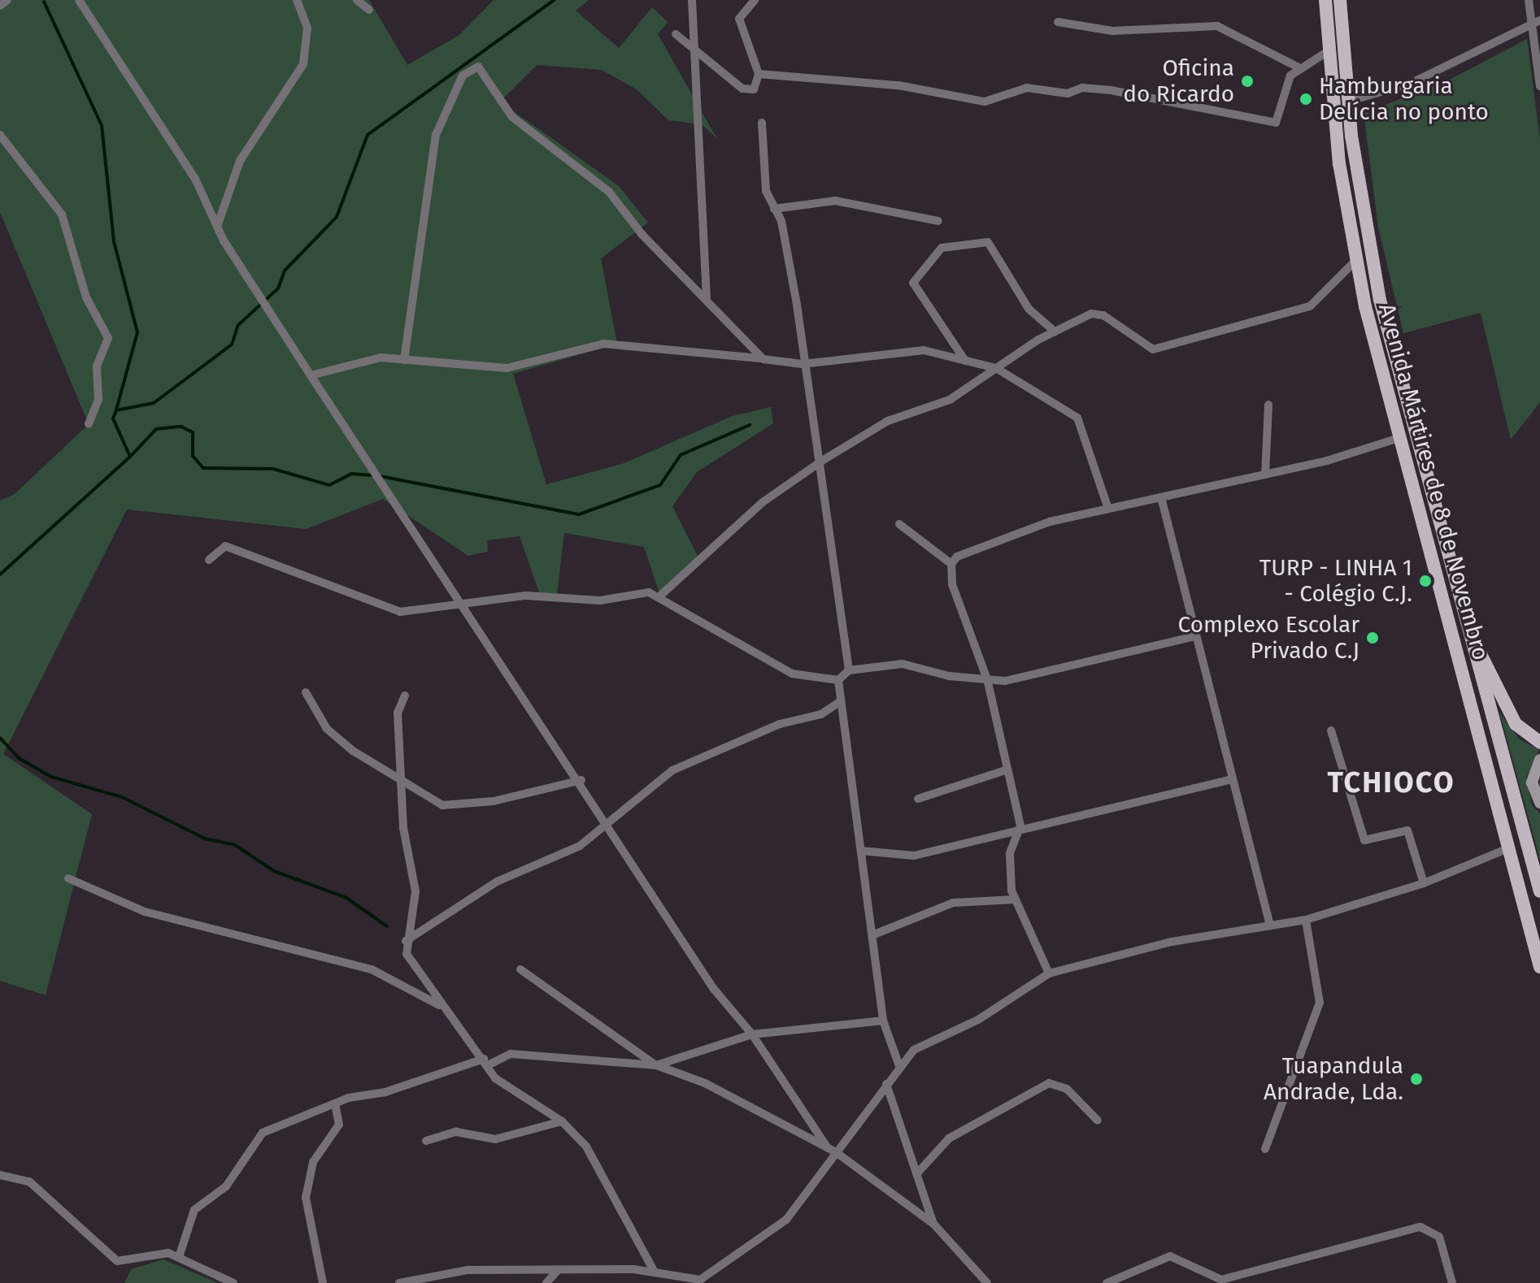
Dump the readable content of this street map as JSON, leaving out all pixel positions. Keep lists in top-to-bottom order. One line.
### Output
{"streets":{"main road":["Avenida Mártires de 8 de Novembro"]},"districts":["TCHIOCO"],"places":["Oficina do Ricardo","Hamburgaria Delícia no ponto","TURP - LINHA 1 - Colégio C.J.","Complexo Escolar Privado C.J","Tuapandula Andrade, Lda."]}
